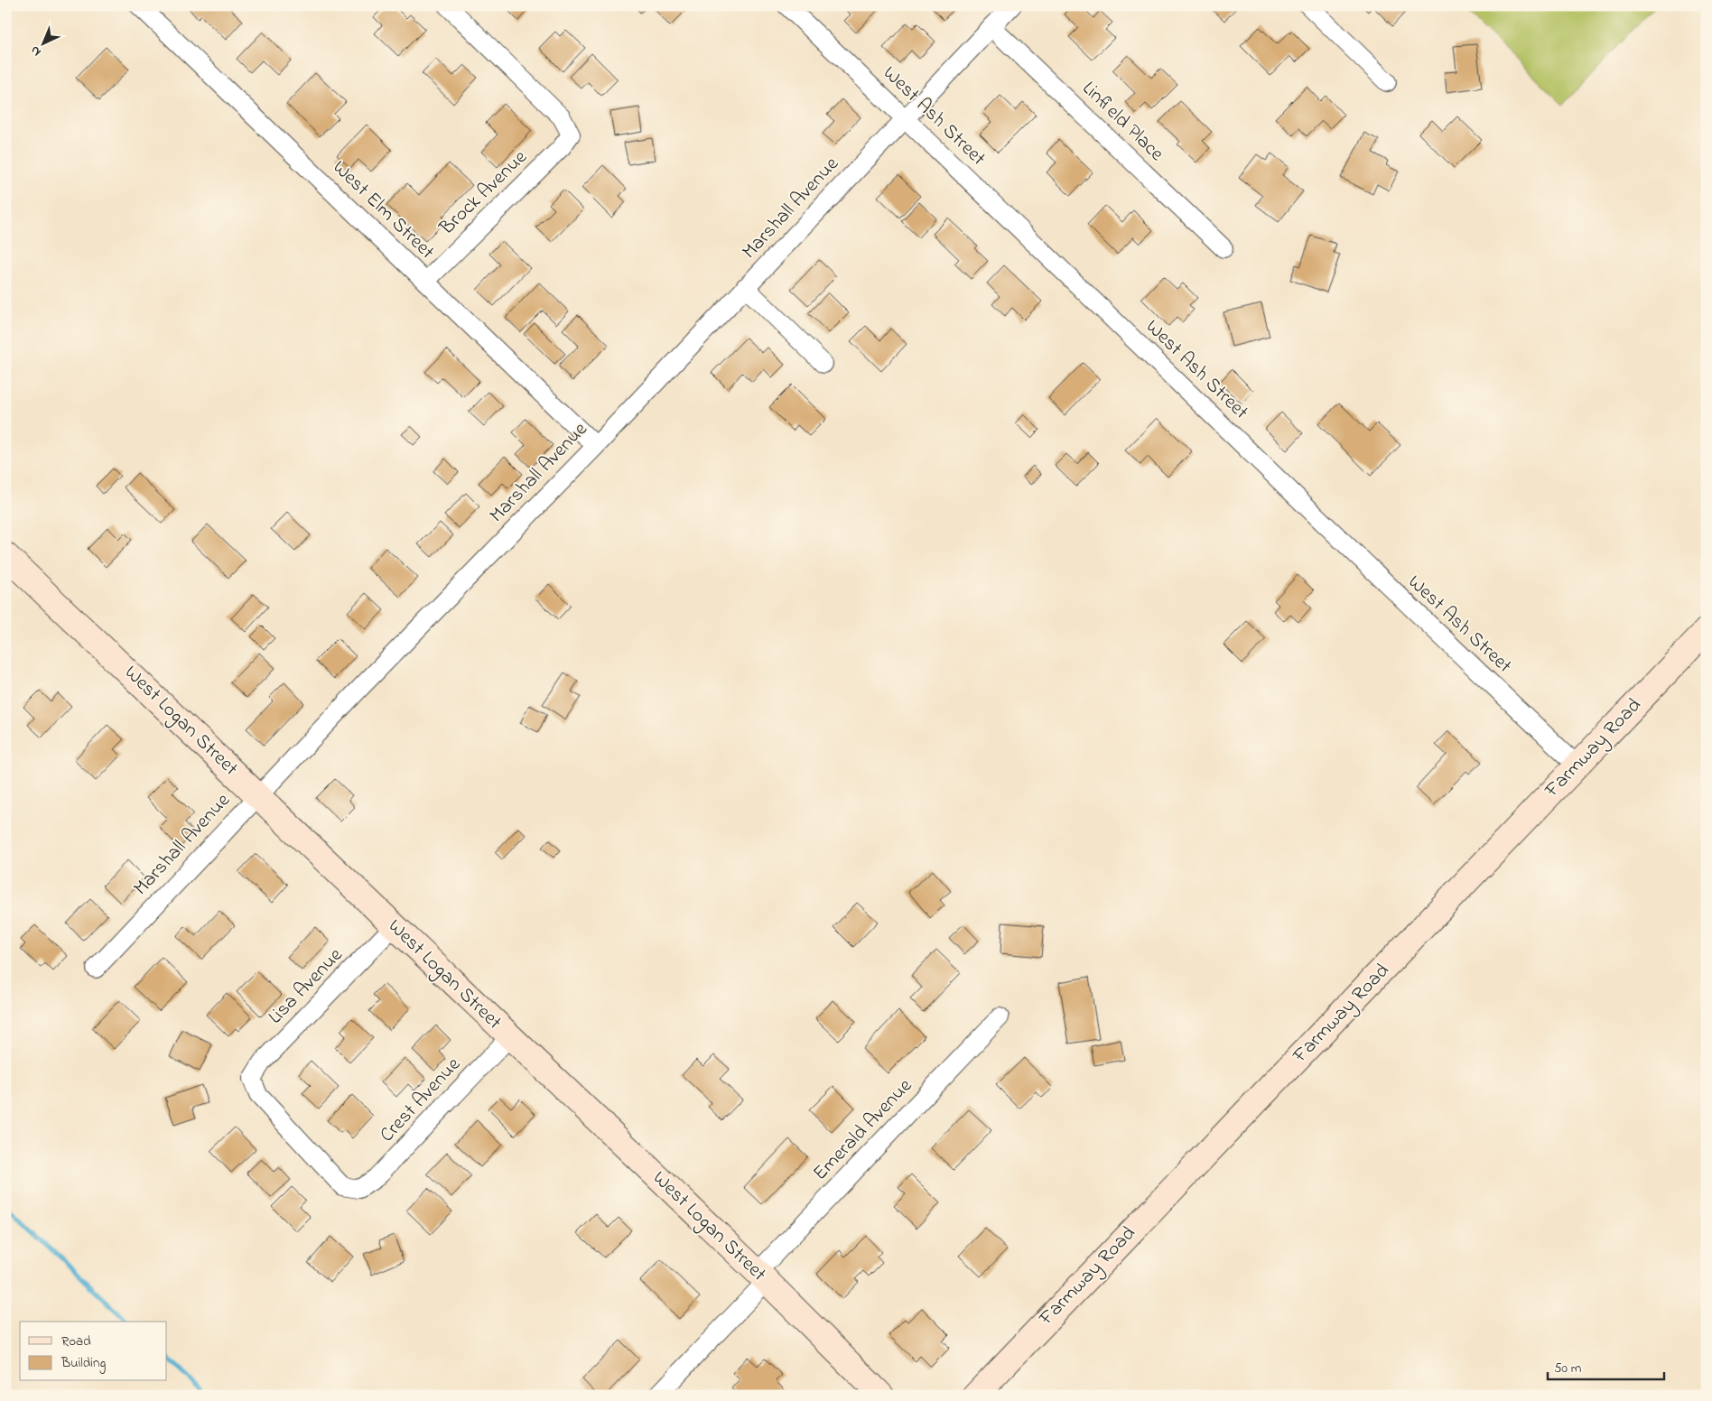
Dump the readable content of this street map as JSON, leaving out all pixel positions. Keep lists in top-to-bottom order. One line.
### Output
{"streets":{"street":["West Ash Street","Linfield Place","Brock Avenue","Marshall Avenue","West Elm Street","West Logan Street","Farmway Road","Lisa Avenue","Crest Avenue","Emerald Avenue"]},"crossings":[["West Ash Street","Marshall Avenue"],["West Ash Street","Farmway Road"],["Linfield Place","Marshall Avenue"],["Brock Avenue","West Elm Street"],["Marshall Avenue","West Elm Street"],["Marshall Avenue","West Logan Street"],["West Logan Street","Lisa Avenue"],["West Logan Street","Crest Avenue"],["West Logan Street","Emerald Avenue"],["Lisa Avenue","Crest Avenue"]],"legend":["Road","Building"],"scale_bar":"50 m","north":"bottom left"}
